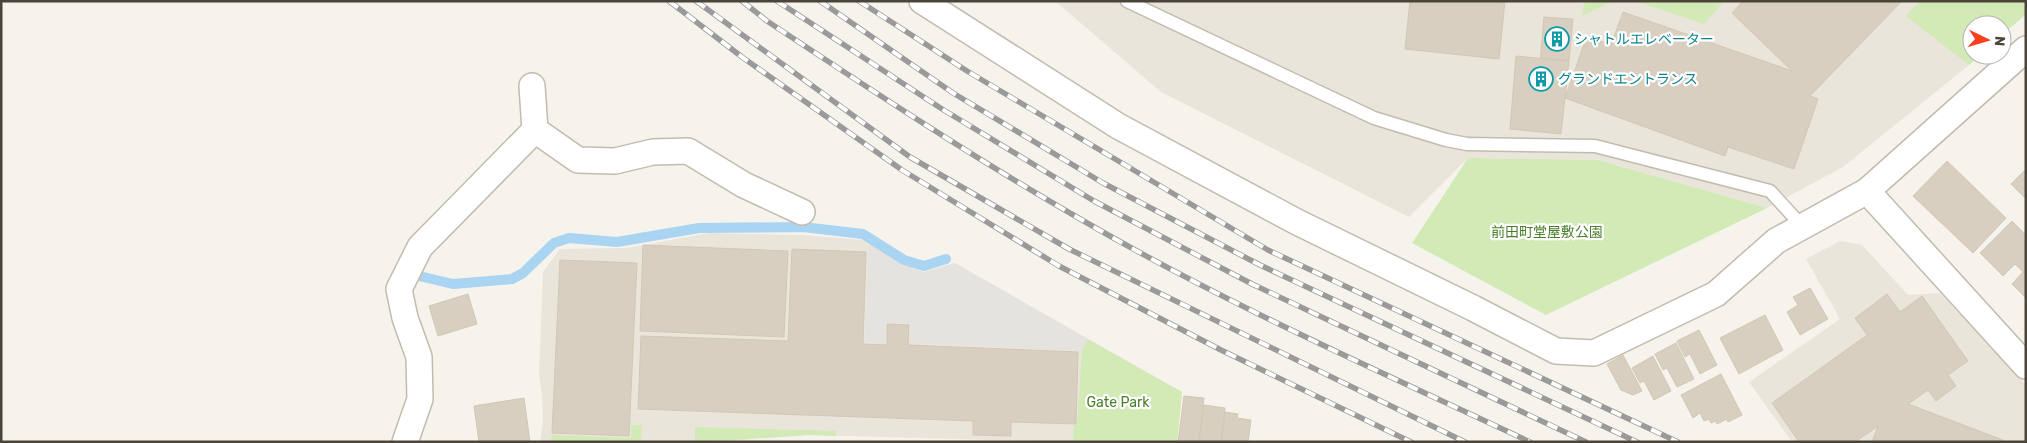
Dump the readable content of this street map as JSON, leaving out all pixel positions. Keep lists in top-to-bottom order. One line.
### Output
{"parks":["前田町堂屋敷公園","Gate Park"],"places":{"building":["シャトルエレベーター","グランドエントランス"]},"north":"right"}
